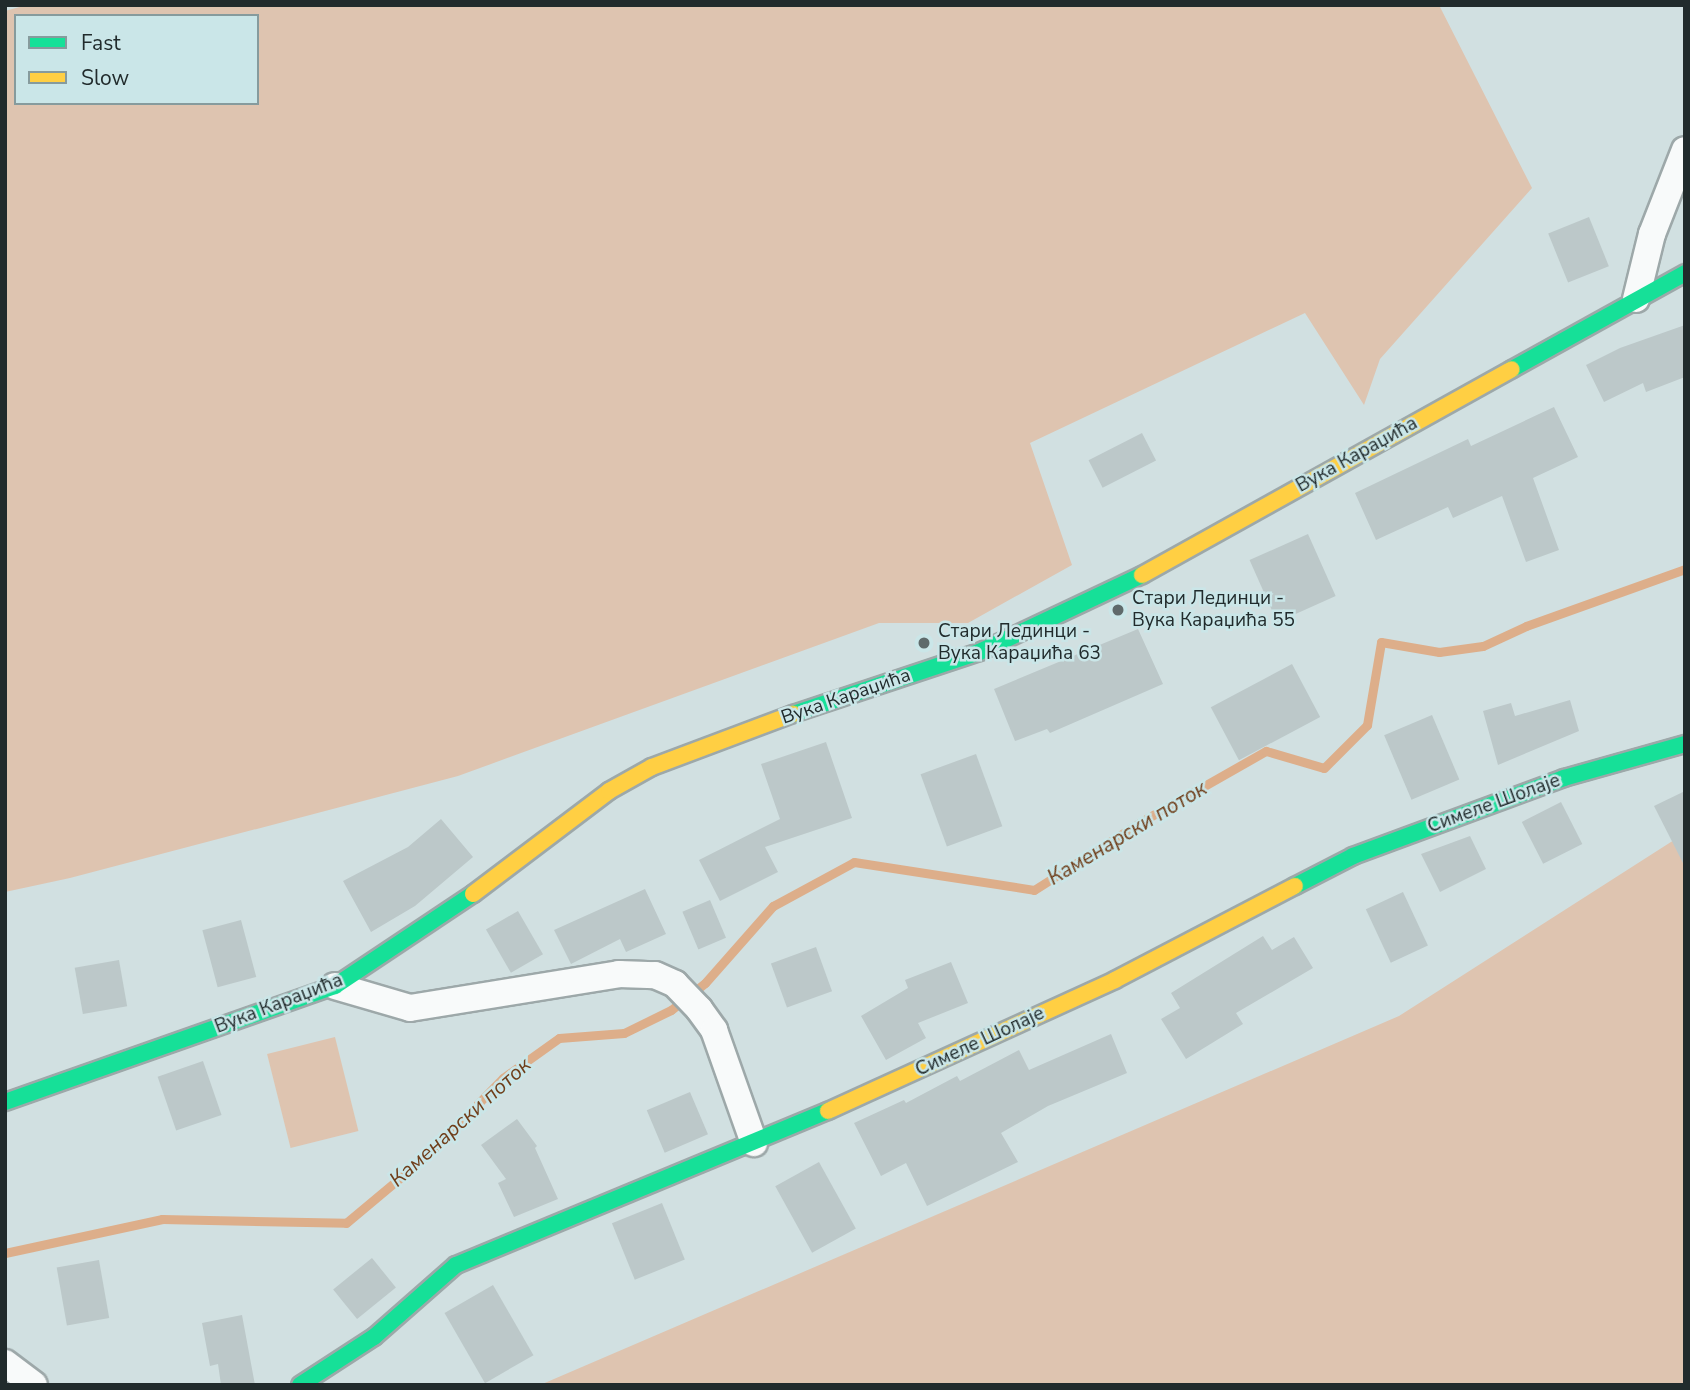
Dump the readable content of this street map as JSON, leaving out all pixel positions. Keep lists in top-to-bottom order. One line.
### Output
{"streets":{"street":["Вука Караџића","Симеле Шолаје"]},"water":["Каменарски поток"],"places":["Стари Лединци - Вука Караџића 55","Стари Лединци - Вука Караџића 63"],"legend":["Fast","Slow"]}
